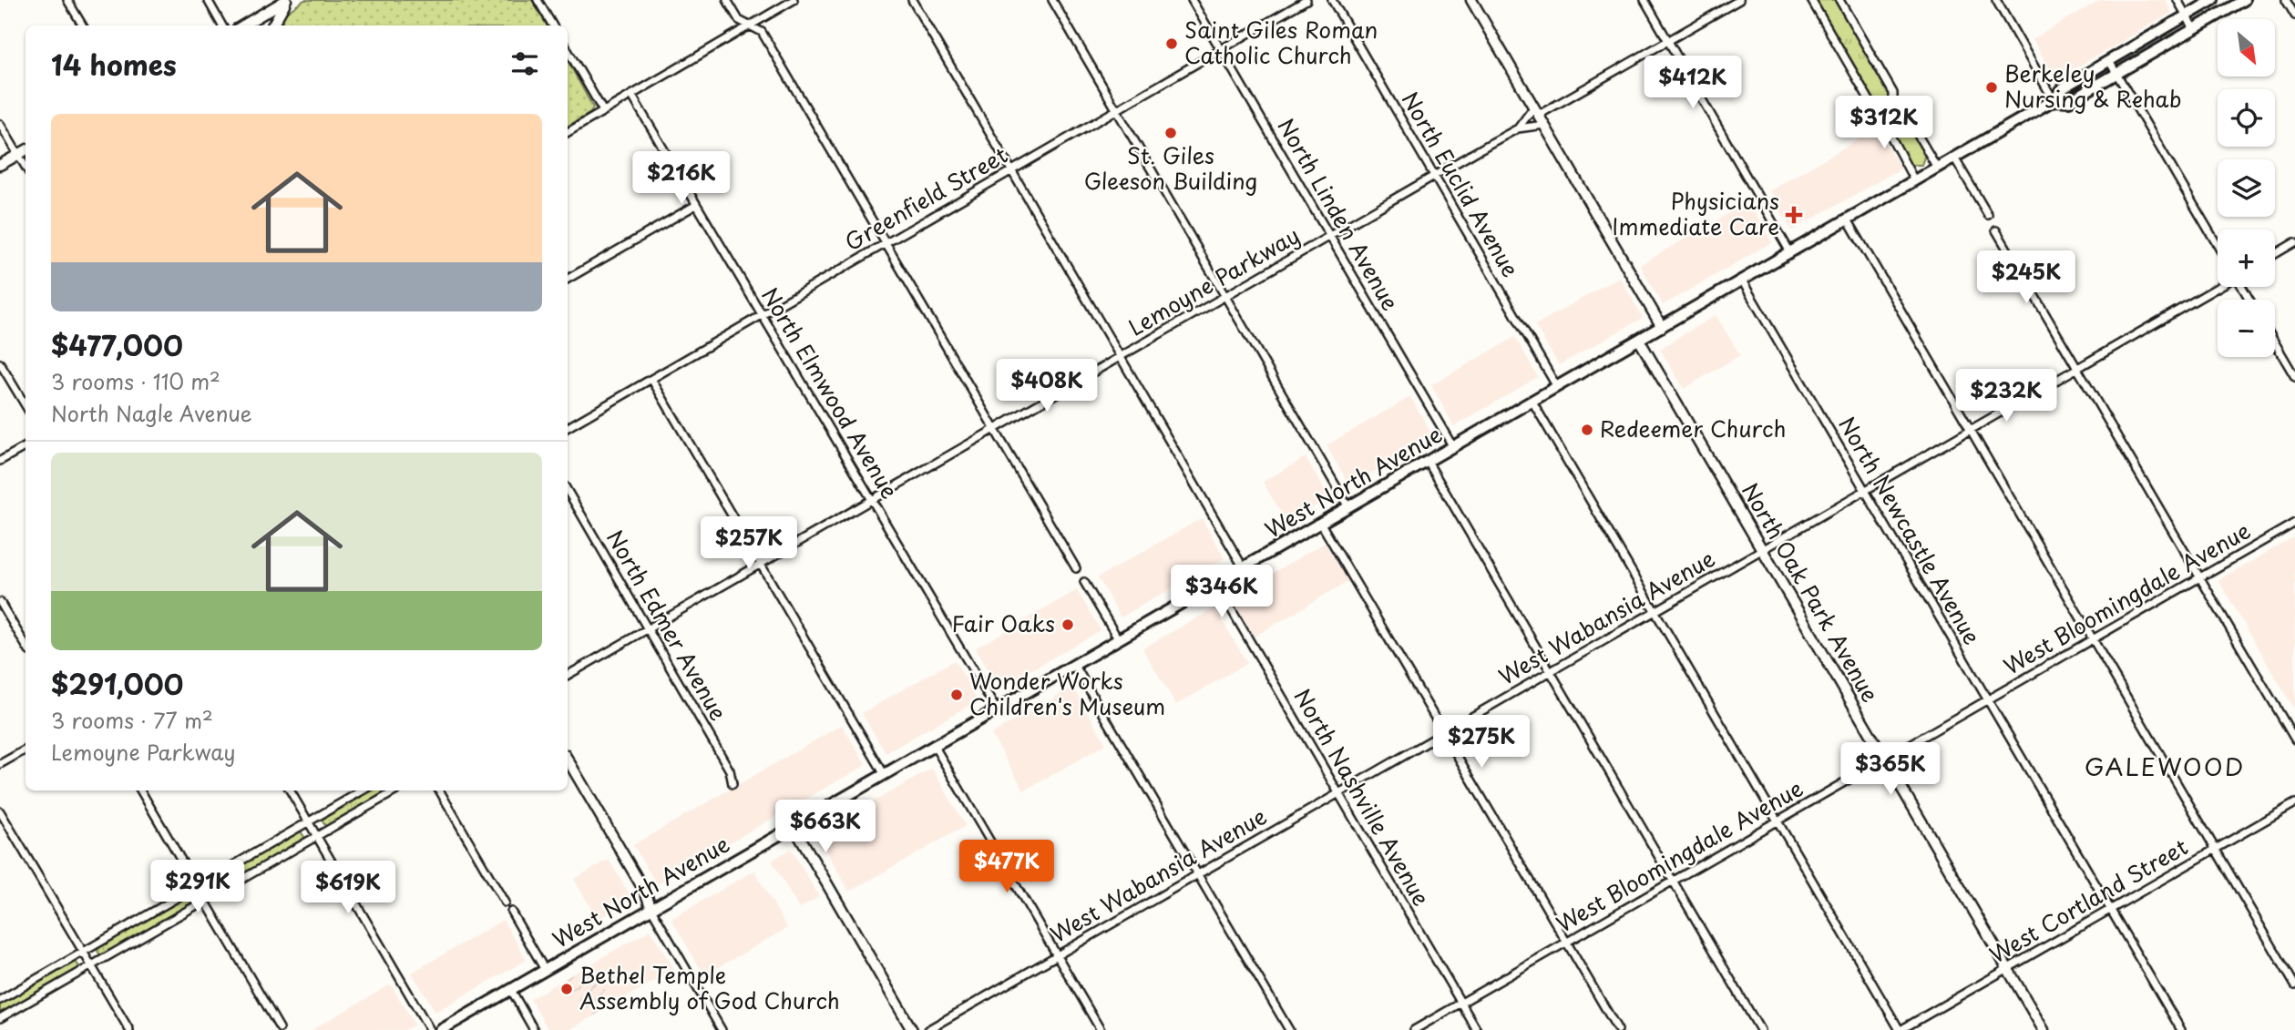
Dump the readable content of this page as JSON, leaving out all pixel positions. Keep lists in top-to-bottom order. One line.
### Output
{"streets":{"main road":["West North Avenue"],"street":["North Euclid Avenue","Greenfield Street","North Linden Avenue","Lemoyne Parkway","North Elmwood Avenue","North Newcastle Avenue","North Oak Park Avenue","West Bloomingdale Avenue","West Wabansia Avenue","North Edmer Avenue","North Nashville Avenue","West Cortland Street"]},"crossings":[["North Euclid Avenue","Lemoyne Parkway"],["North Euclid Avenue","West North Avenue"],["Greenfield Street","North Linden Avenue"],["Greenfield Street","North Elmwood Avenue"],["North Linden Avenue","Lemoyne Parkway"],["North Linden Avenue","West North Avenue"],["Lemoyne Parkway","North Elmwood Avenue"],["Lemoyne Parkway","North Edmer Avenue"],["North Elmwood Avenue","West North Avenue"],["West North Avenue","North Newcastle Avenue"],["West North Avenue","North Oak Park Avenue"],["West North Avenue","North Nashville Avenue"],["North Newcastle Avenue","West Bloomingdale Avenue"],["North Newcastle Avenue","West Wabansia Avenue"],["North Newcastle Avenue","West Cortland Street"],["North Oak Park Avenue","West Bloomingdale Avenue"],["North Oak Park Avenue","West Wabansia Avenue"],["North Oak Park Avenue","West Cortland Street"],["West Bloomingdale Avenue","North Nashville Avenue"],["West Wabansia Avenue","North Nashville Avenue"]],"districts":["GALEWOOD"],"places":{"other":["Saint Giles Roman Catholic Church","Berkeley Nursing & Rehab","St. Giles Gleeson Building","Redeemer Church","Fair Oaks","Wonder Works Children's Museum","Bethel Temple Assembly of God Church"],"health":["Physicians Immediate Care"]},"north":"bottom right","page":{"map_buttons":["+","−"],"heading":"14 homes","price":["$412K","$312K","$216K","$245K","$408K","$232K","$257K","$346K","$275K","$365K","$663K","$477K","$291K","$619K"],"list":[{"name":"$477,000","note":"3 rooms · 110 m² · North Nagle Avenue"},{"name":"$291,000","note":"3 rooms · 77 m² · Lemoyne Parkway"}]}}
